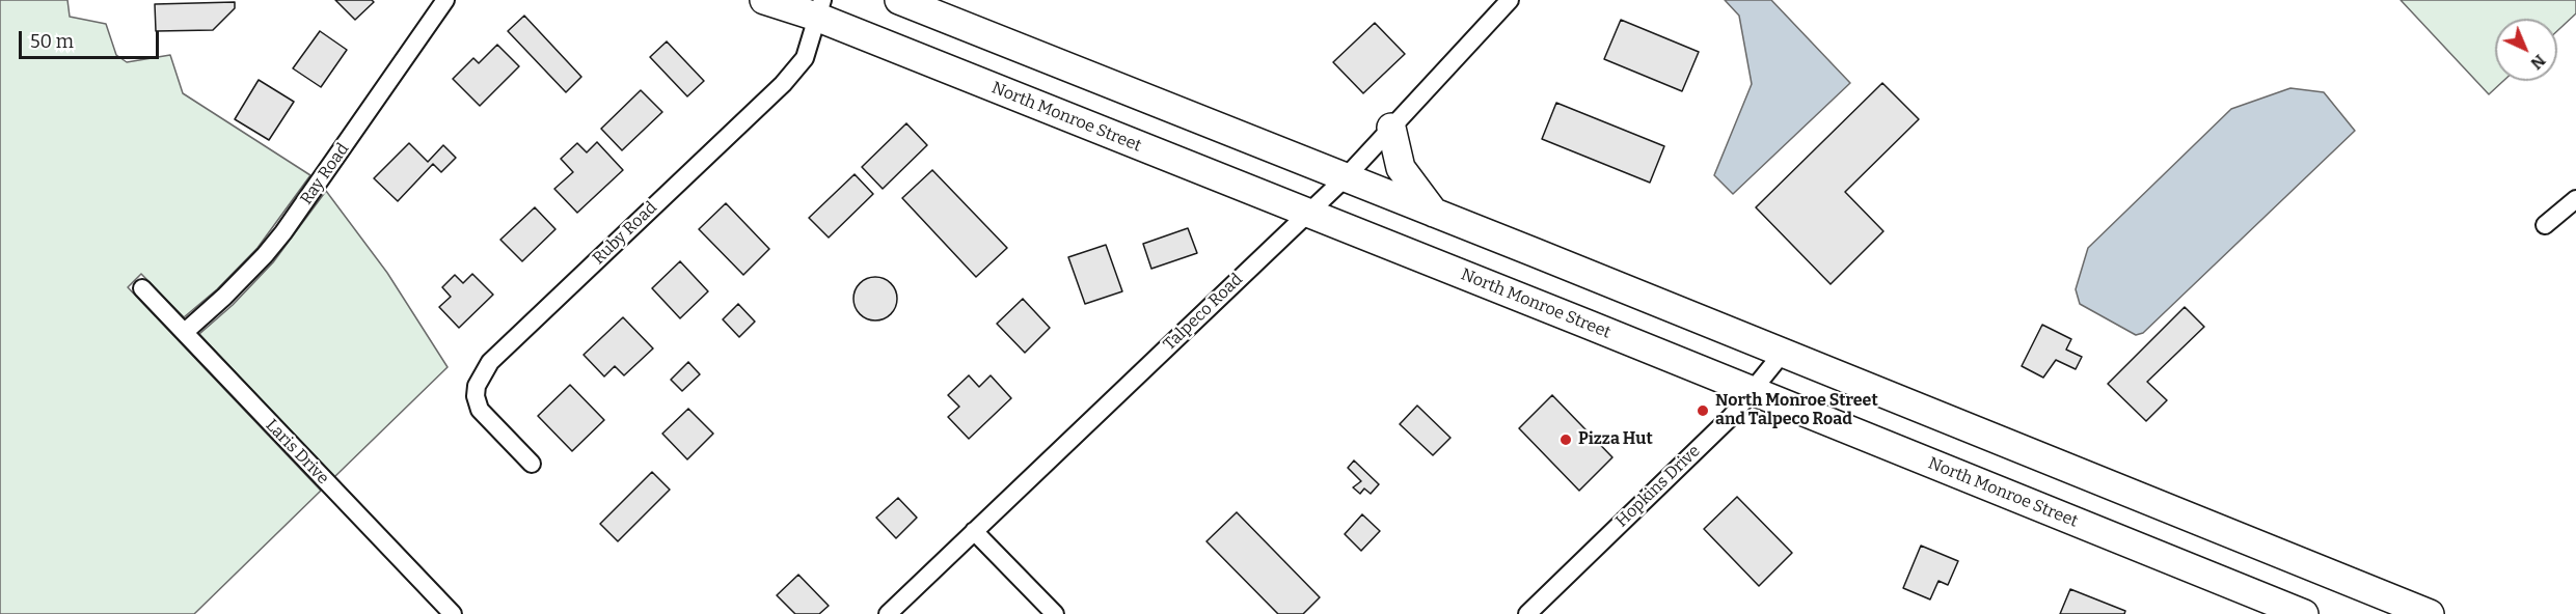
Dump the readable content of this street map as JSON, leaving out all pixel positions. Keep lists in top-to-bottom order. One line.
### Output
{"streets":{"highway":["North Monroe Street"],"street":["Ray Road","Ruby Road","Talpeco Road","Laris Drive","Hopkins Drive"]},"crossings":[["North Monroe Street","Ruby Road"],["North Monroe Street","Talpeco Road"],["North Monroe Street","Hopkins Drive"],["Ray Road","Laris Drive"]],"places":["North Monroe Street and Talpeco Road","Pizza Hut"],"scale_bar":"50 m","north":"bottom right"}
